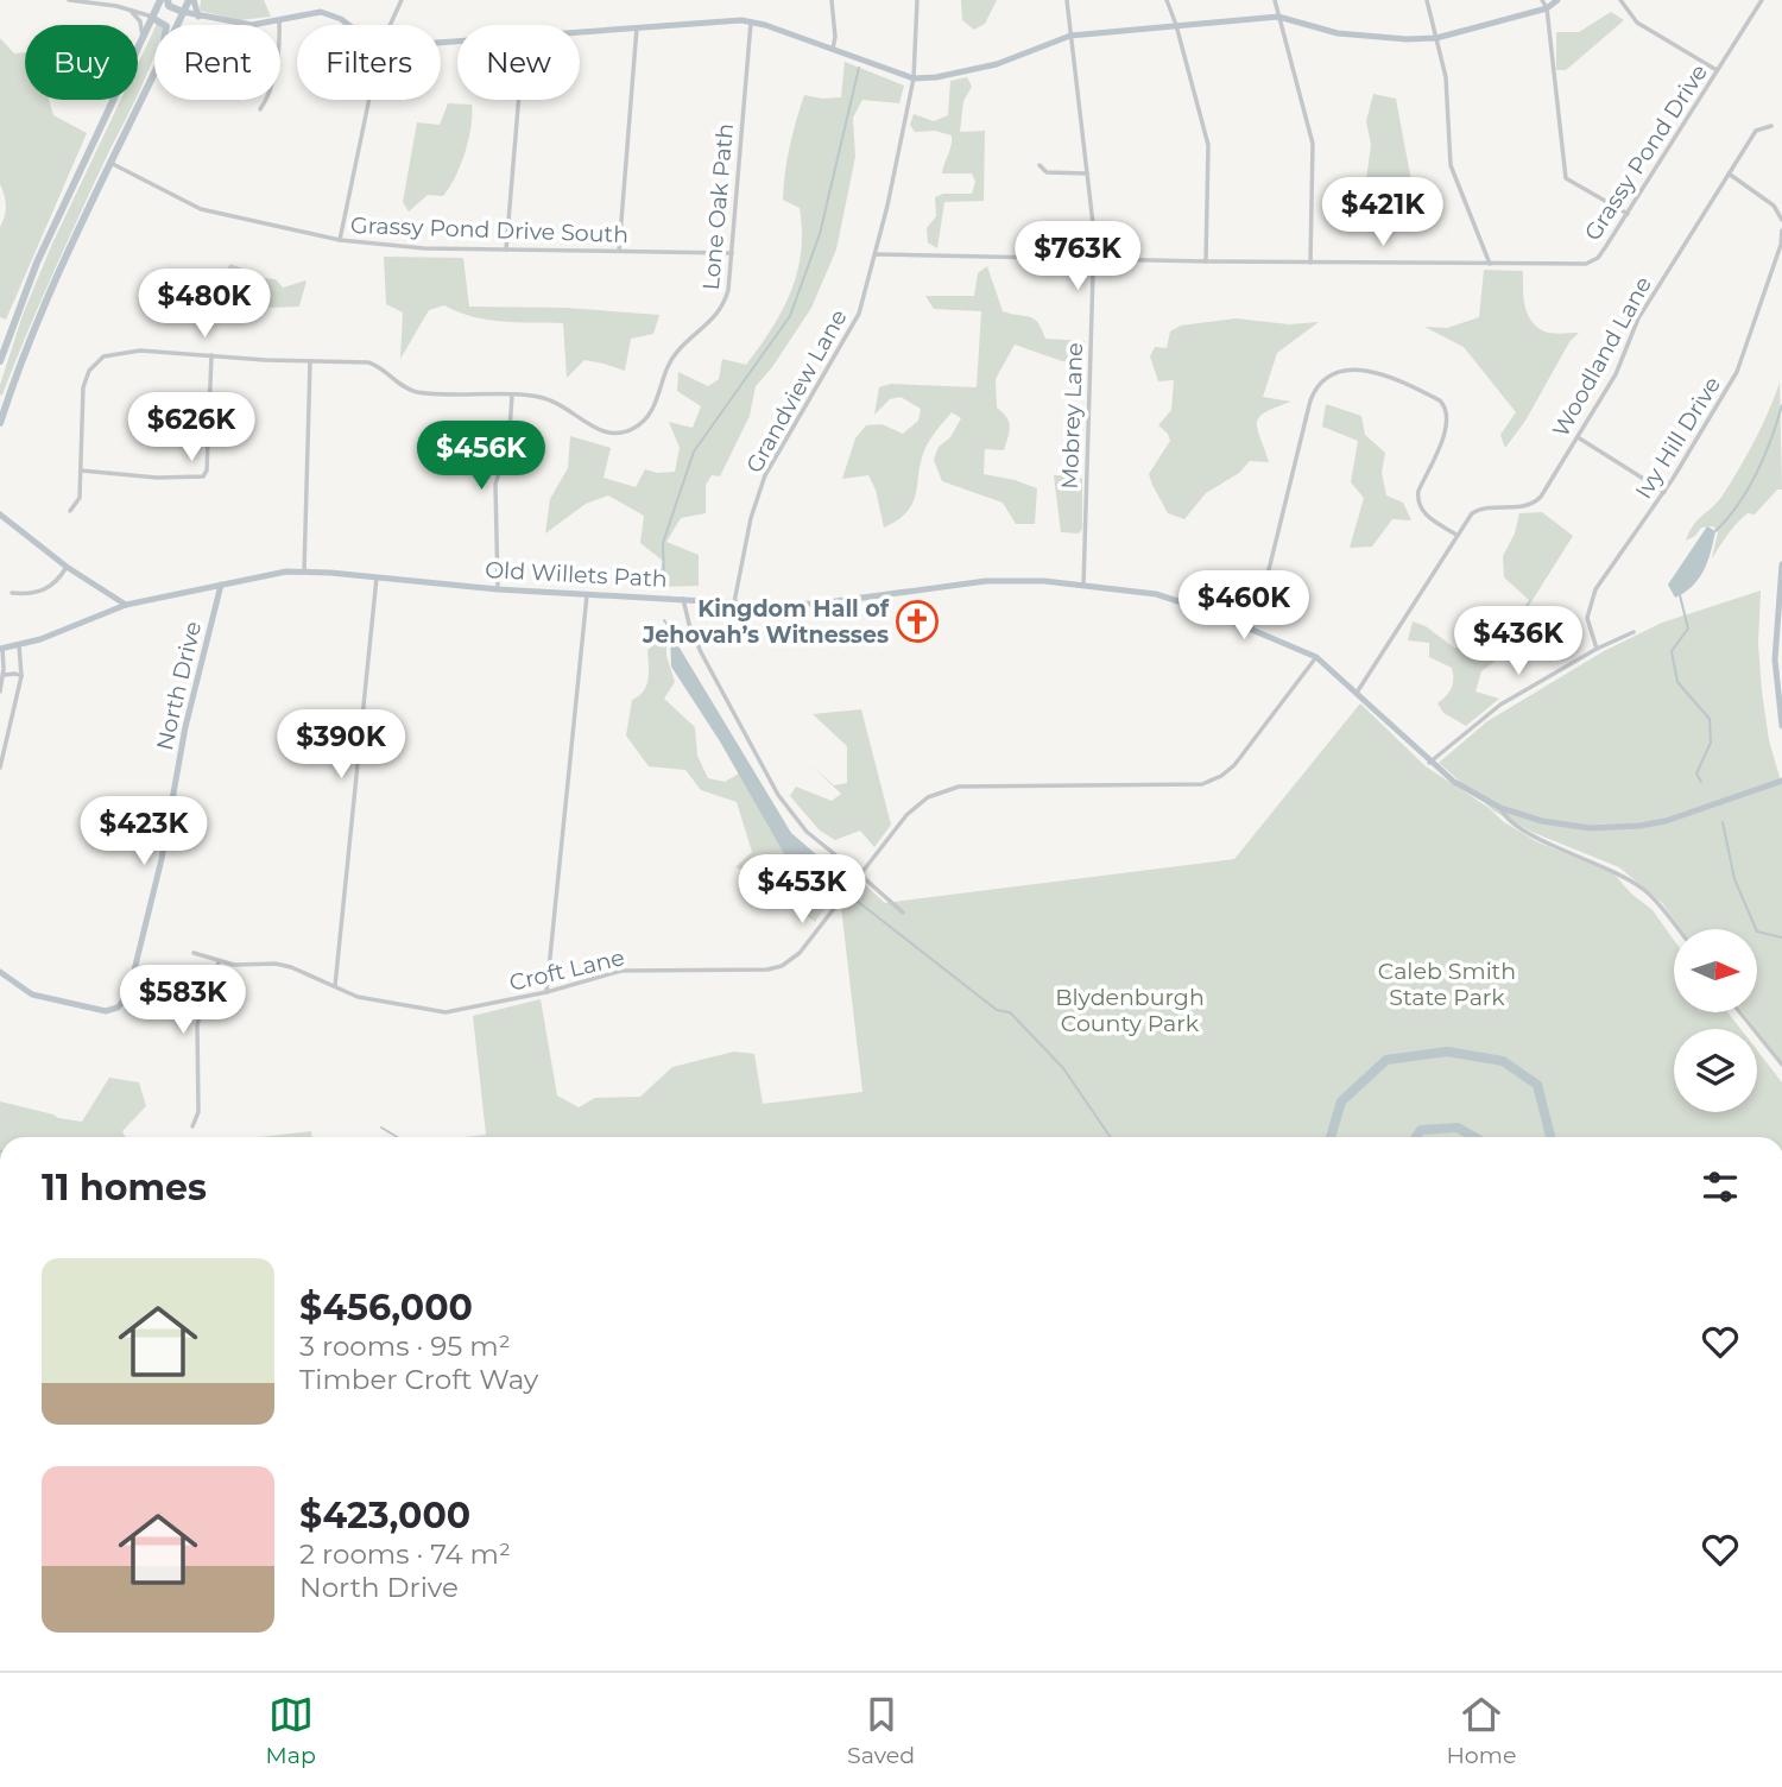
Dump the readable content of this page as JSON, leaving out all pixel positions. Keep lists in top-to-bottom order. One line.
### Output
{"streets":{"street":["Grassy Pond Drive","Lone Oak Path","Grassy Pond Drive South","Woodland Lane","Grandview Lane","Mobrey Lane","Ivy Hill Drive","Old Willets Path","North Drive","Croft Lane"]},"crossings":[["Grassy Pond Drive","Grandview Lane"],["Grassy Pond Drive","Mobrey Lane"],["Lone Oak Path","Grassy Pond Drive South"],["Woodland Lane","Old Willets Path"],["Grandview Lane","Old Willets Path"],["Mobrey Lane","Old Willets Path"],["Old Willets Path","North Drive"],["Old Willets Path","Croft Lane"]],"parks":["Caleb Smith State Park","Blydenburgh County Park"],"places":{"church":["Kingdom Hall of Jehovah’s Witnesses"]},"north":"right","page":{"chip":["Buy","Rent","Filters","New"],"price":["$421K","$763K","$480K","$626K","$456K","$460K","$436K","$390K","$423K","$453K","$583K"],"heading":"11 homes","list":[{"name":"$456,000","note":"3 rooms · 95 m² · Timber Croft Way"},{"name":"$423,000","note":"2 rooms · 74 m² · North Drive"}],"tabs":["Map","Saved","Home"]}}
